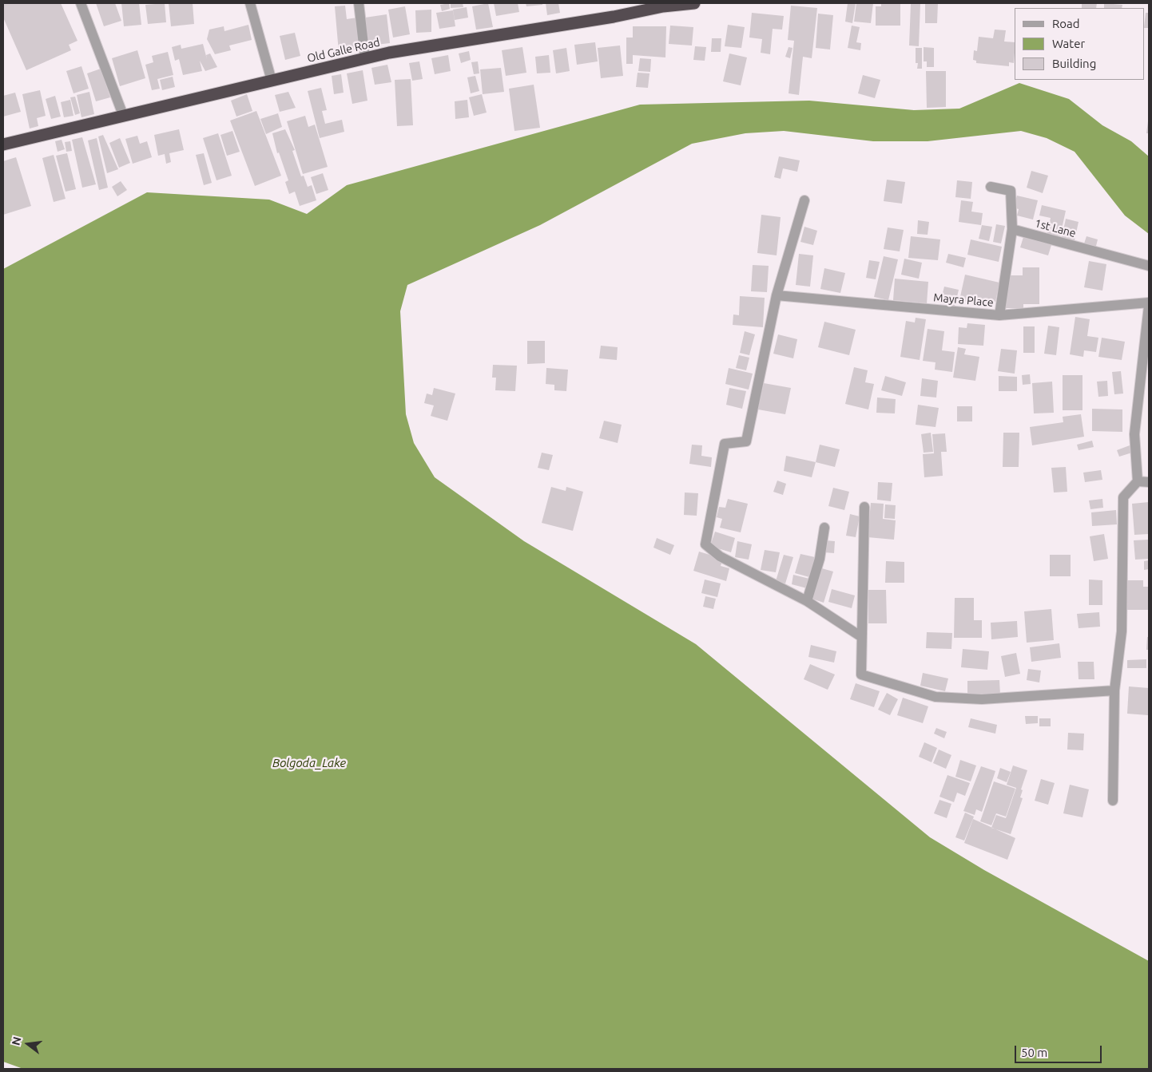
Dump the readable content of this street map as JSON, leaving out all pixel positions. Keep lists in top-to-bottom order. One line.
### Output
{"streets":{"highway":["Old Galle Road"],"street":["1st Lane","Mayra Place"]},"water":["Bolgoda_Lake"],"legend":["Road","Water","Building"],"scale_bar":"50 m","north":"left"}
